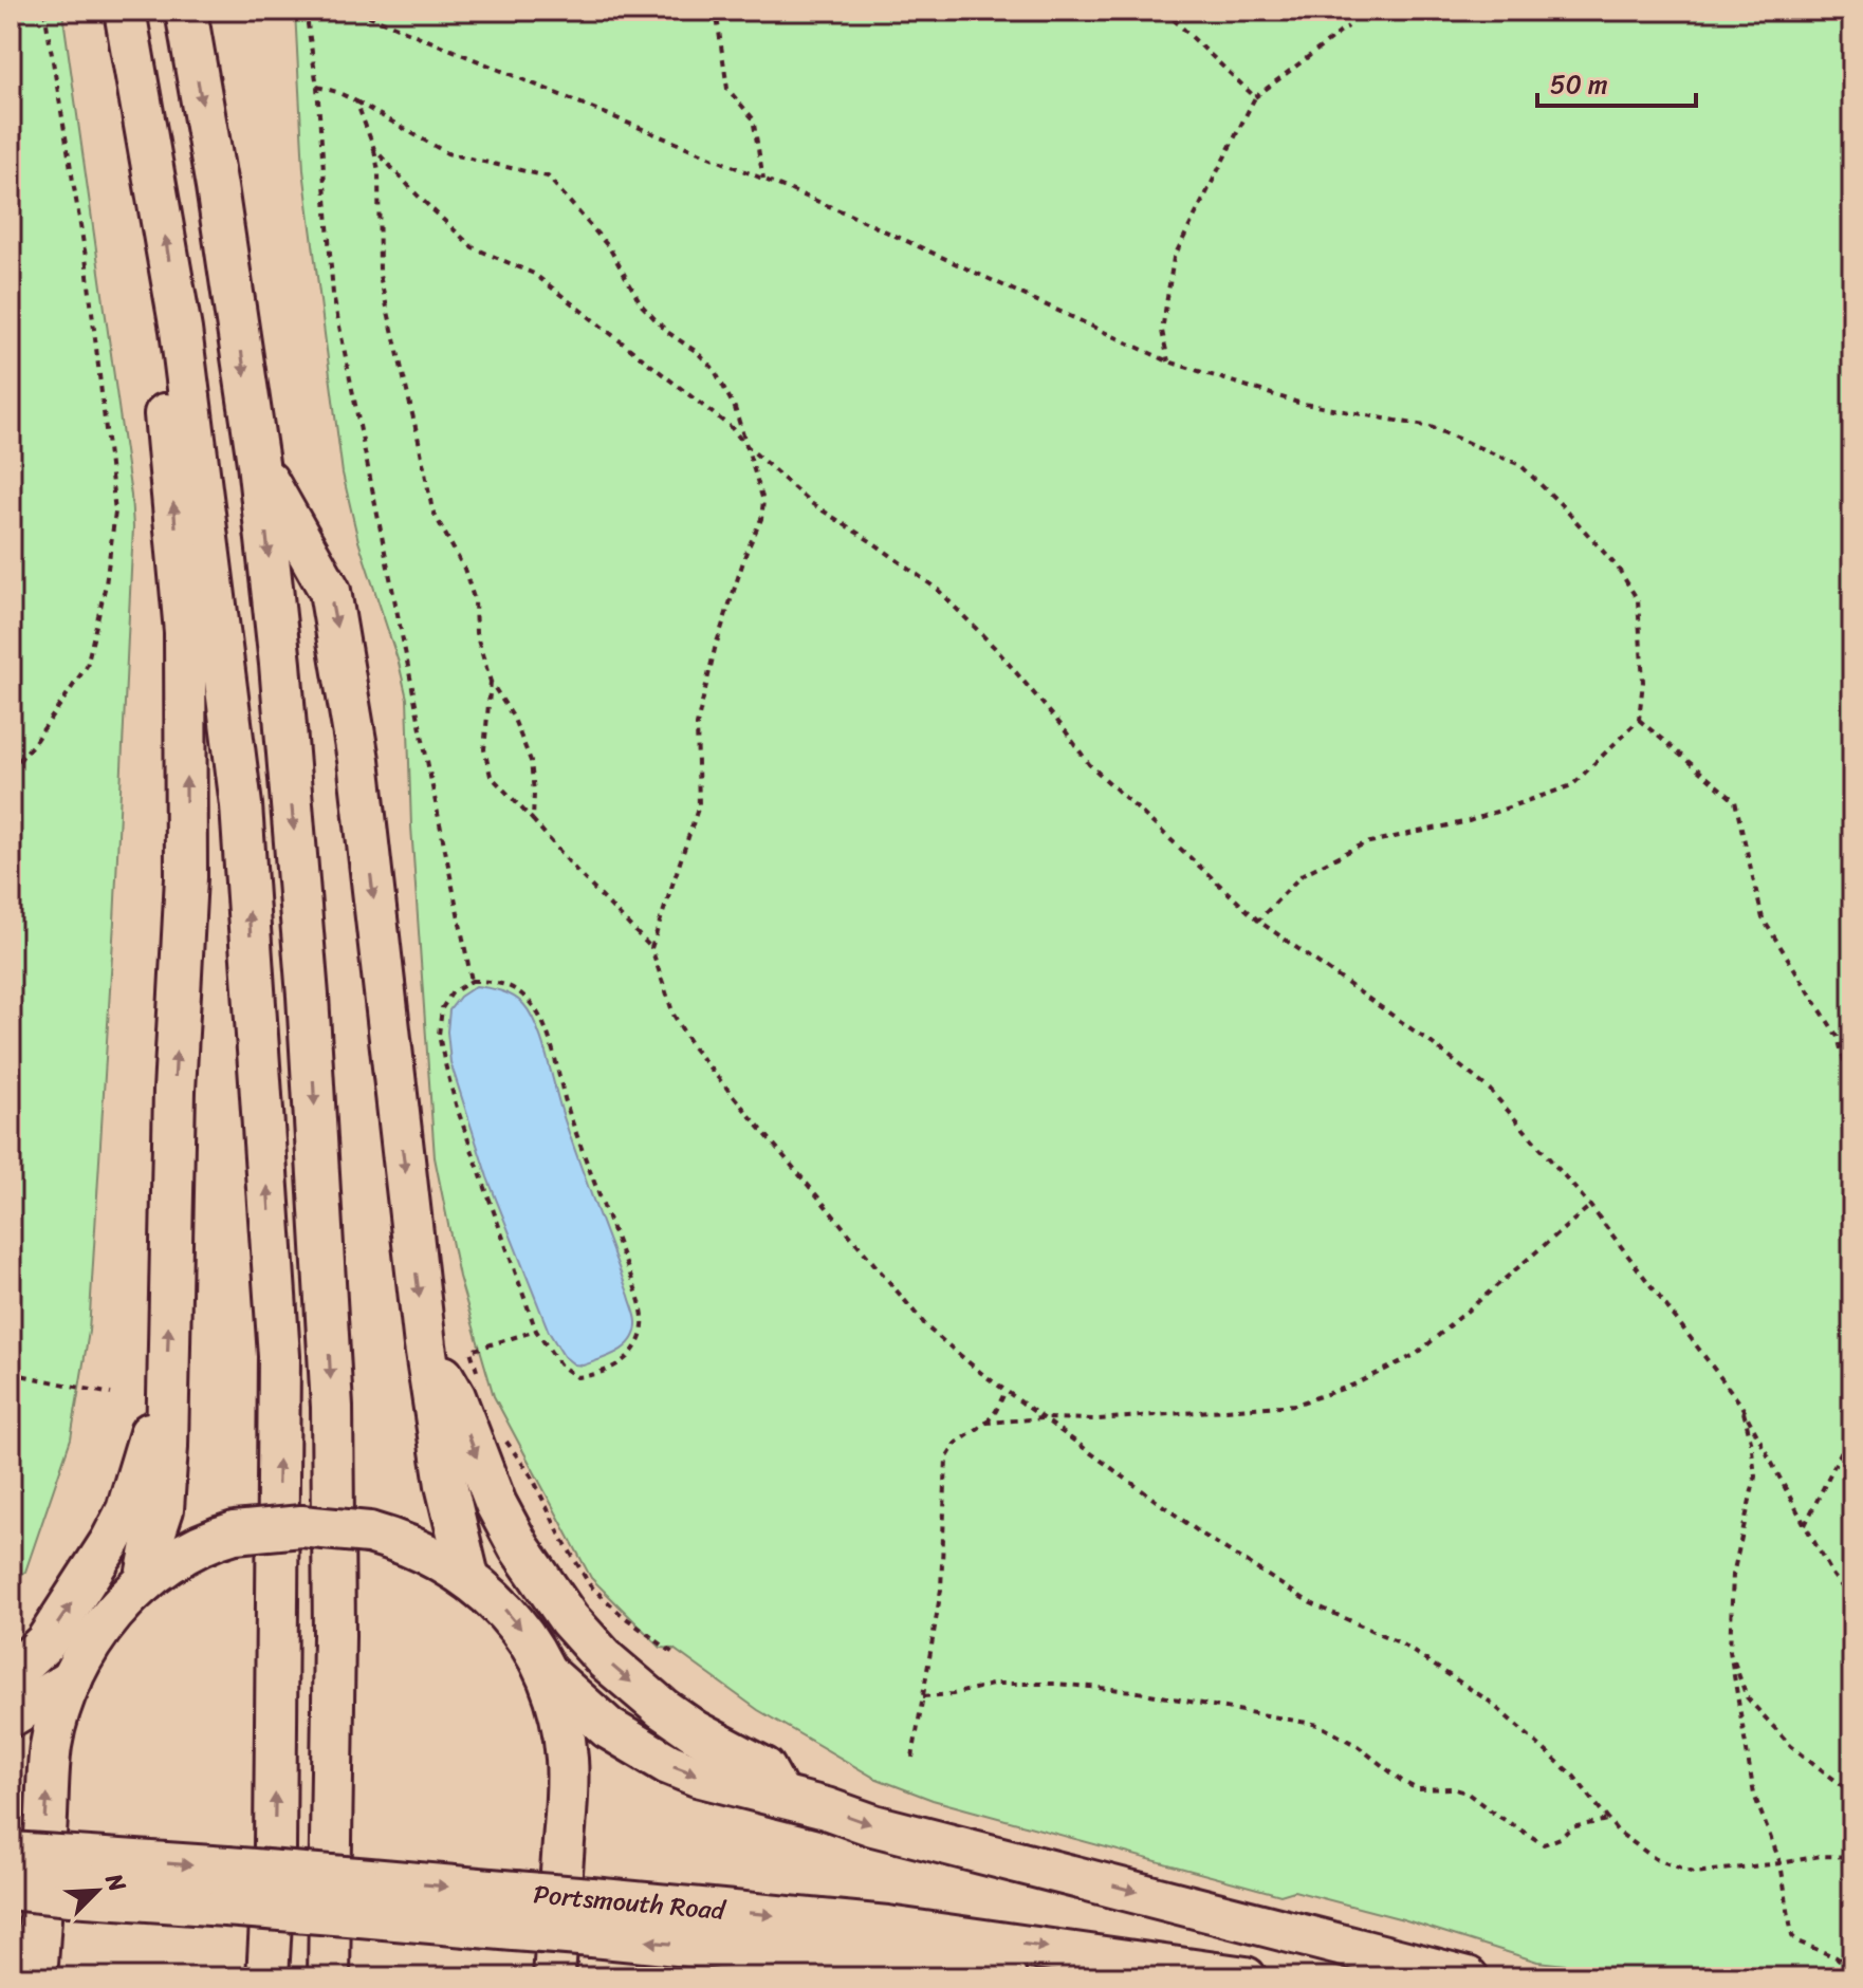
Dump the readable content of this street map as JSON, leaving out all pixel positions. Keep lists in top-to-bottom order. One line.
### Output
{"streets":{"highway":["Portsmouth Road"]},"scale_bar":"50 m","north":"top right"}
